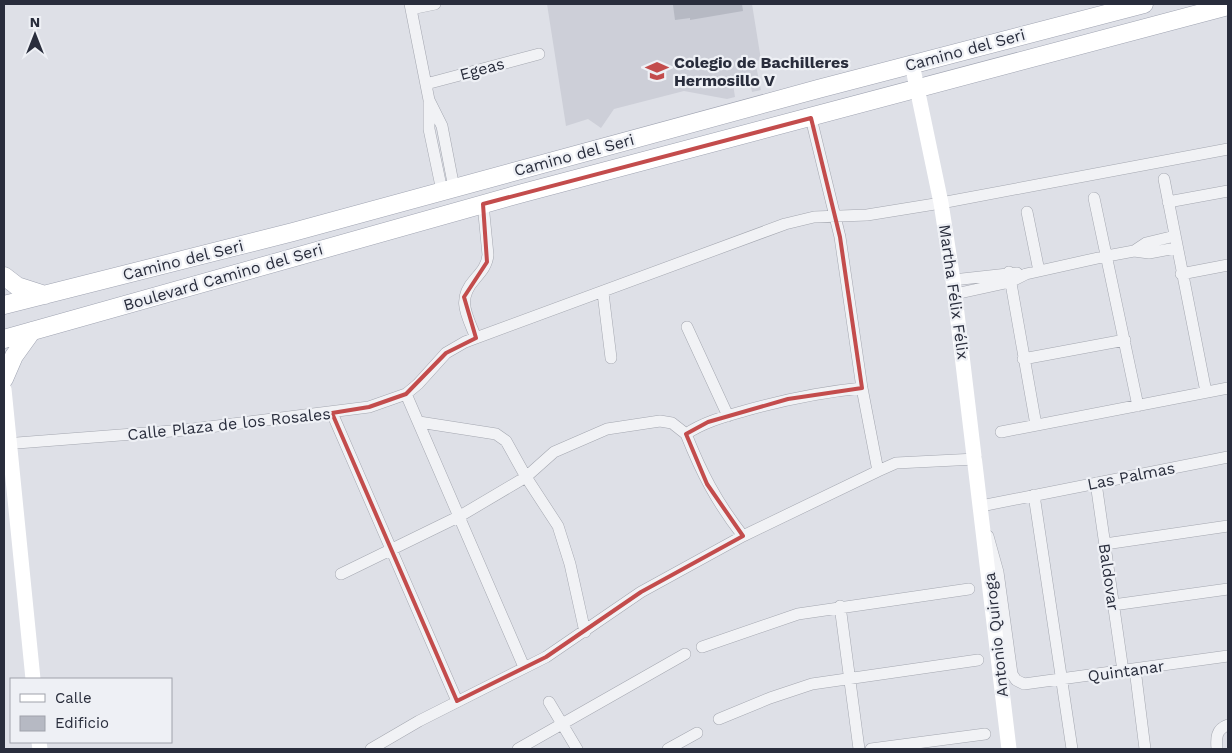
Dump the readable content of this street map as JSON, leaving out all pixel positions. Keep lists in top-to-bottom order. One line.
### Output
{"streets":{"main road":["Camino del Seri","Boulevard Camino del Seri"],"street":["Egeas","Martha Félix Félix","Calle Plaza de los Rosales","Las Palmas","Baldovar","Antonio Quiroga","Quintanar"]},"crossings":[["Camino del Seri","Boulevard Camino del Seri"],["Camino del Seri","Martha Félix Félix"],["Martha Félix Félix","Calle Plaza de los Rosales"],["Martha Félix Félix","Las Palmas"],["Martha Félix Félix","Antonio Quiroga"],["Martha Félix Félix","Quintanar"],["Las Palmas","Baldovar"],["Baldovar","Quintanar"],["Antonio Quiroga","Quintanar"]],"places":{"school or university":["Colegio de Bachilleres Hermosillo V"]},"legend":["Calle","Edificio"],"north":"top"}
